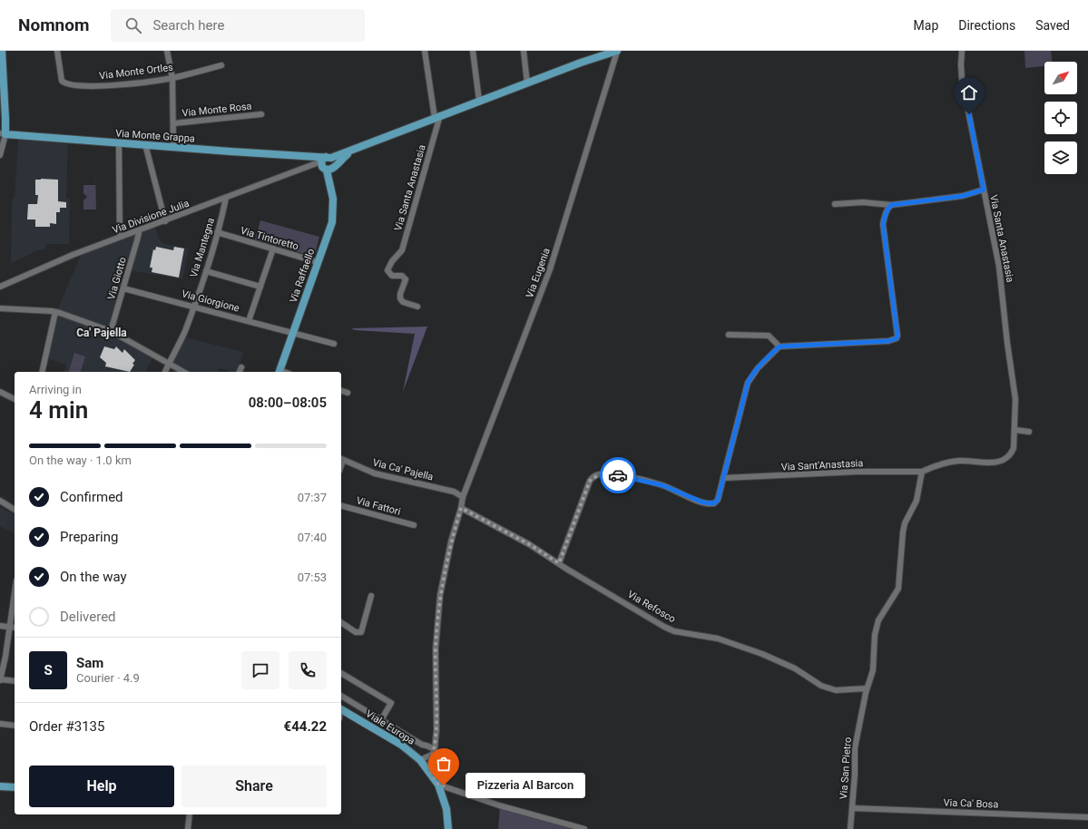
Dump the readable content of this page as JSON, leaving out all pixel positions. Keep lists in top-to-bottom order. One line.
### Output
{"streets":{"main road":["Via Monte Grappa","Via Raffaello","Viale Europa"],"street":["Via Monte Ortles","Via Monte Rosa","Via Santa Anastasia","Via Divisione Julia","Via Tintoretto","Via Mantegna","Via Eugenia","Via Giotto","Via Giorgione","Via Sant'Anastasia","Via Ca' Pajella","Via Fattori","Via Refosco","Via San Pietro","Via Ca' Bosa"]},"crossings":[["Via Monte Grappa","Via Divisione Julia"],["Via Monte Grappa","Via Raffaello"],["Via Santa Anastasia","Via Sant'Anastasia"],["Via Divisione Julia","Via Mantegna"],["Via Divisione Julia","Via Raffaello"],["Via Divisione Julia","Via Giotto"],["Via Tintoretto","Via Mantegna"],["Via Tintoretto","Via Raffaello"],["Via Mantegna","Via Giorgione"],["Via Eugenia","Via Ca' Pajella"],["Via Raffaello","Via Giorgione"],["Via Giotto","Via Giorgione"],["Via Refosco","Via San Pietro"],["Via San Pietro","Via Ca' Bosa"]],"districts":["Ca' Pajella"],"places":["Pizzeria Al Barcon"],"north":"top right","page":{"header":"Nomnom","search":"Search here","nav":["Map","Directions","Saved"],"heading":["4 min","Arriving in","08:00–08:05"],"panel":["Sam","Courier · 4.9","Order #3135","€44.22"],"bar":"On the way · 1.0 km","list":[["Confirmed","07:37"],["Preparing","07:40"],["On the way","07:53"],"Delivered"],"round":"S","buttons":["Help","Share"],"bubble":"Pizzeria Al Barcon"}}
